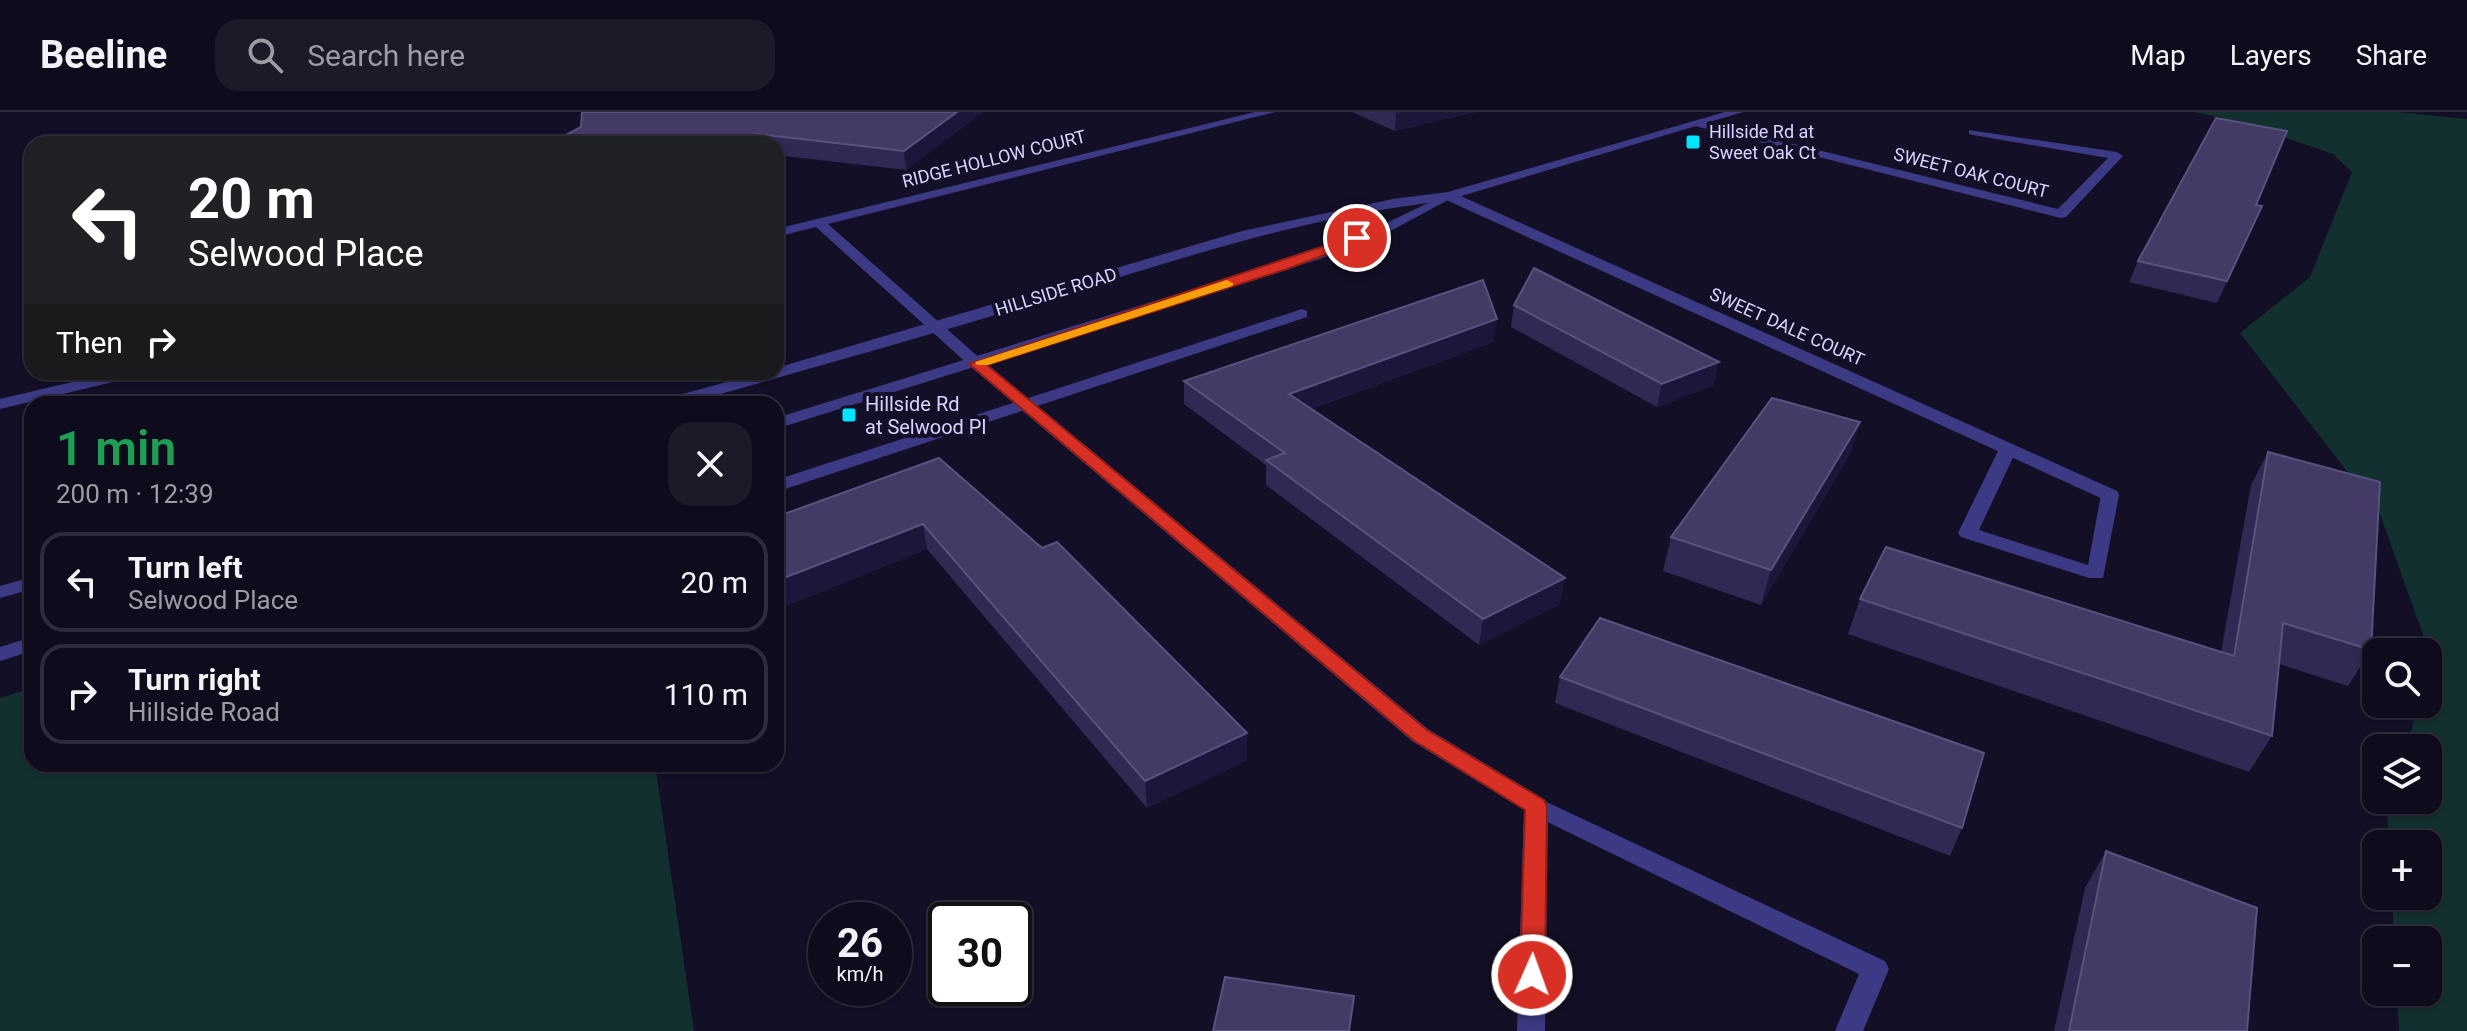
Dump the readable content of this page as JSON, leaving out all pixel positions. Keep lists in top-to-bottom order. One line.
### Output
{"streets":{"street":["RIDGE HOLLOW COURT","SWEET OAK COURT","HILLSIDE ROAD","SWEET DALE COURT"]},"crossings":[["SWEET OAK COURT","HILLSIDE ROAD"],["HILLSIDE ROAD","SWEET DALE COURT"]],"places":{"transit":["Hillside Rd at Sweet Oak Ct","Hillside Rd at Selwood Pl"]},"page":{"header":"Beeline","search":"Search here","nav":["Map","Layers","Share"],"turn":["20 m","Selwood Place"],"then":"Then","heading":["1 min","200 m · 12:39"],"list":[{"name":"Turn left","note":"Selwood Place","value":"20 m"},{"name":"Turn right","note":"Hillside Road","value":"110 m"}],"map_buttons":["+","−"],"speed":"26 km/h","limit":"30"}}
